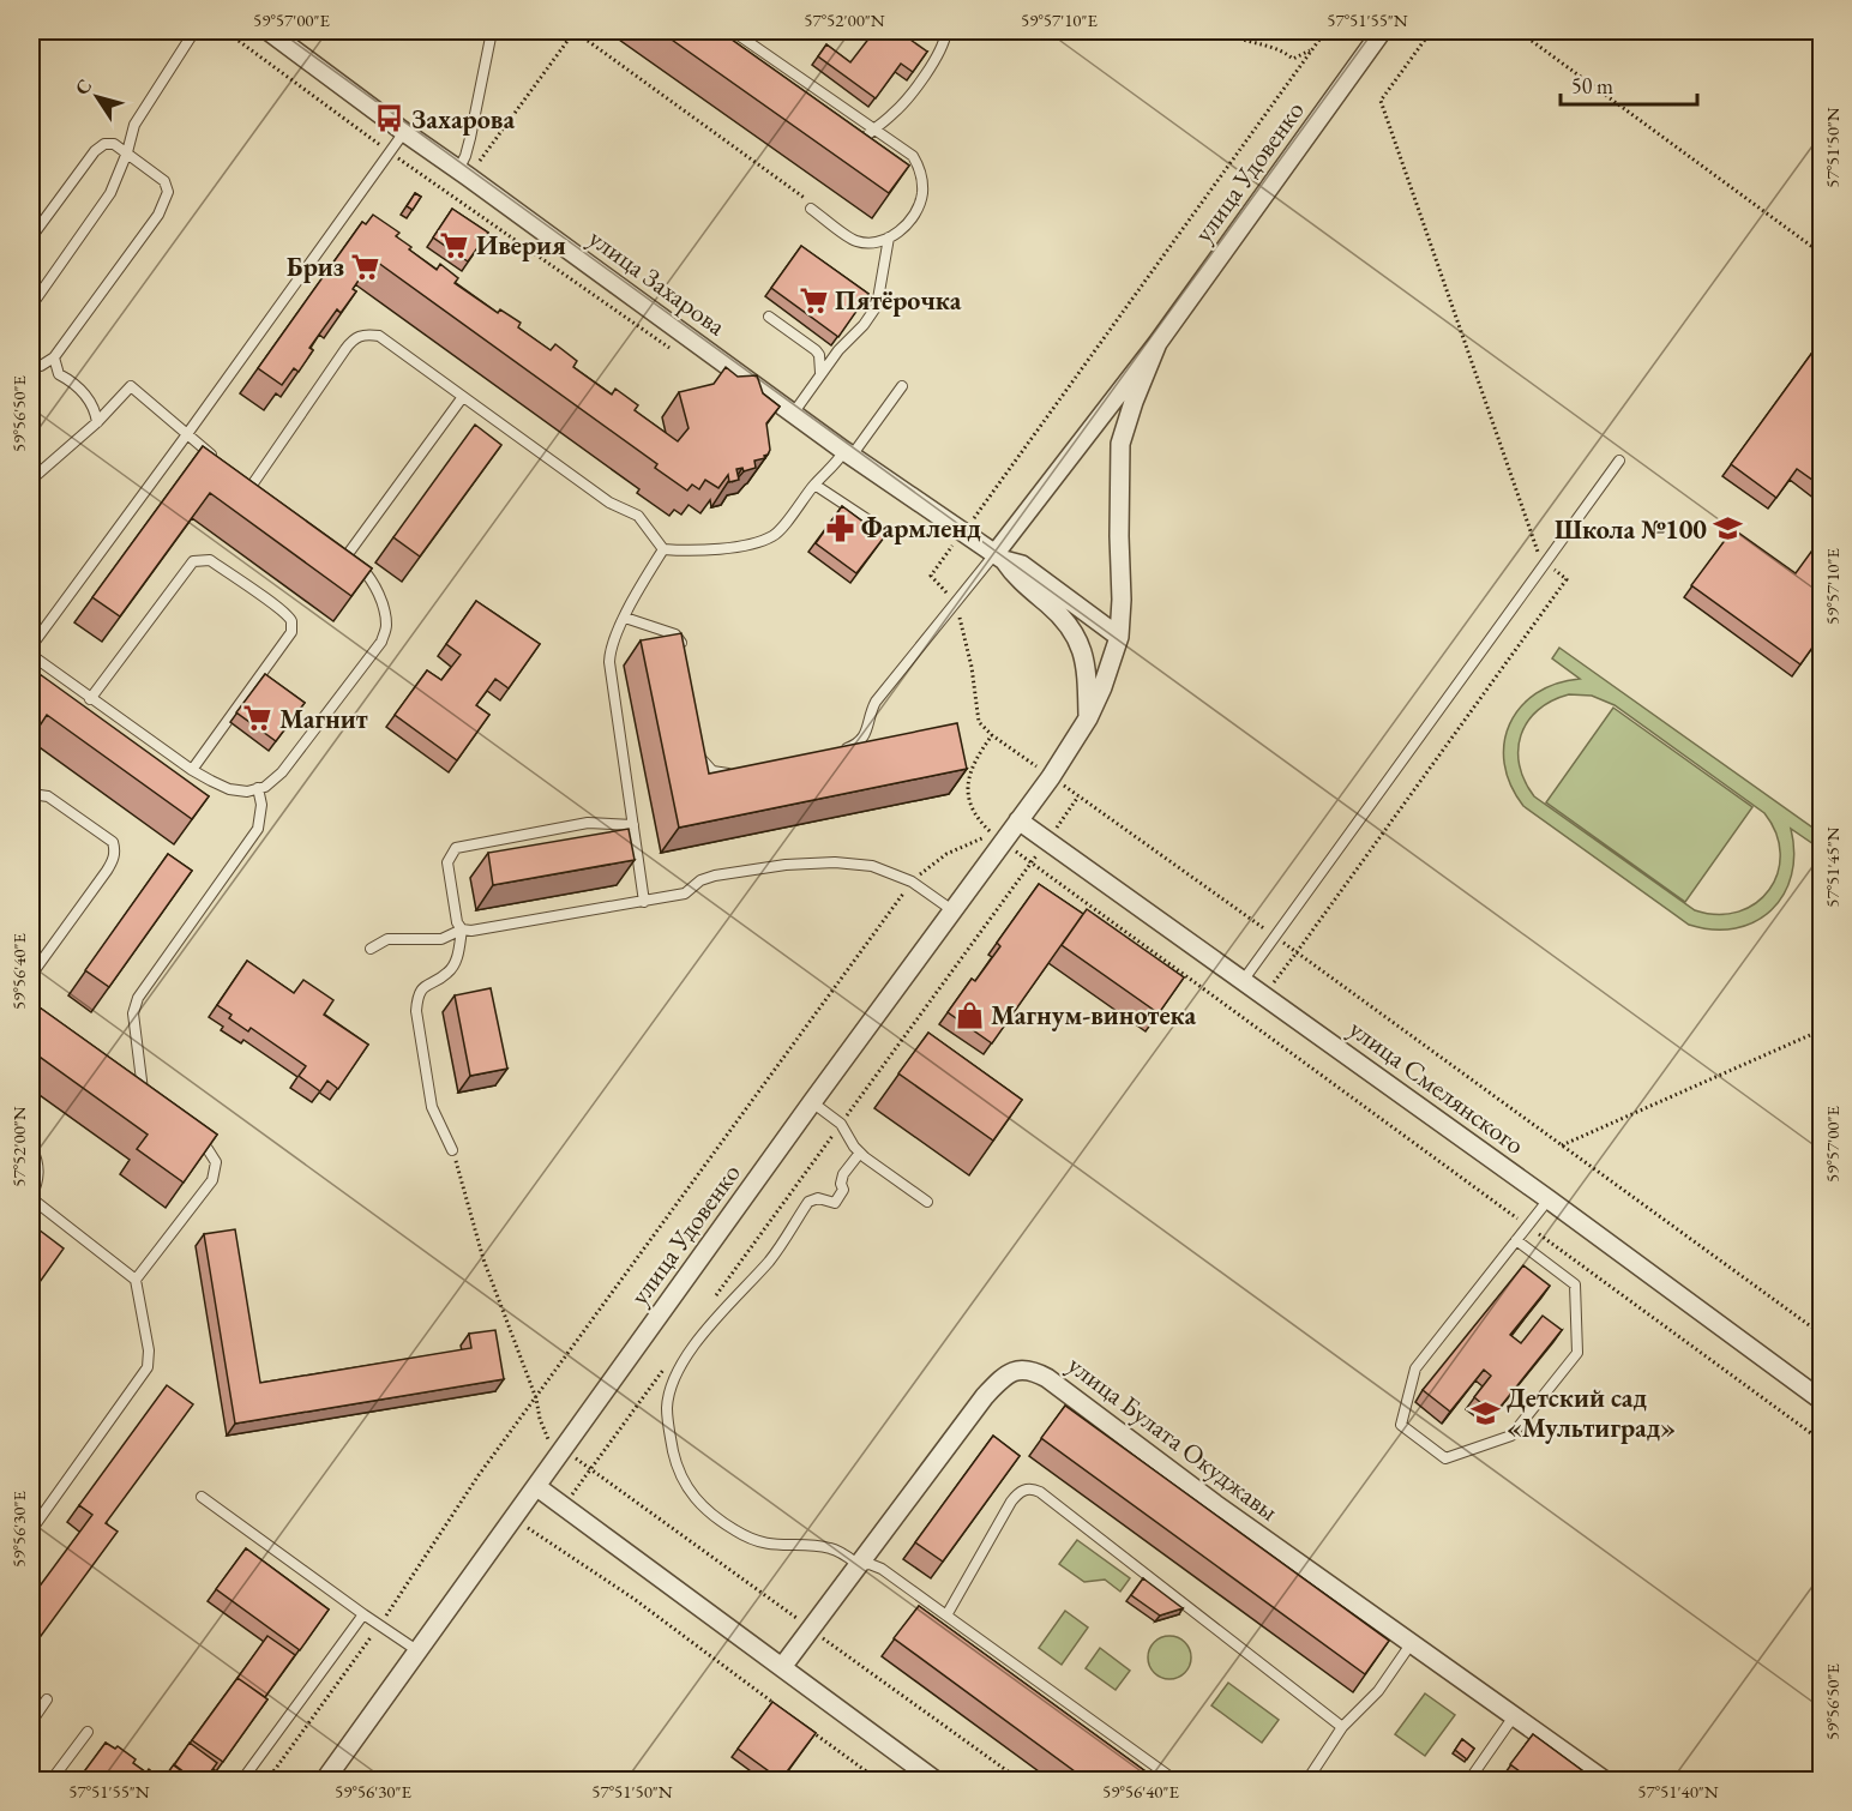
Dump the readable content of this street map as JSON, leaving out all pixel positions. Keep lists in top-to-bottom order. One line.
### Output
{"streets":{"street":["улица Удовенко","улица Захарова","улица Смелянского","улица Булата Окуджавы"]},"crossings":[["улица Удовенко","улица Захарова"],["улица Удовенко","улица Смелянского"]],"places":{"bus stop":["Захарова"],"supermarket":["Иверия","Бриз","Пятёрочка","Магнит"],"pharmacy":["Фармленд"],"school or university":["Школа №100","Детский сад «Мультиград»"],"shop":["Магнум-винотека"]},"scale_bar":"50 m","north":"top left","coordinates":["59°57'00\"E","57°52'00\"N","59°57'10\"E","57°51'55\"N","57°51'50\"N","59°56'50\"E","57°51'45\"N","59°56'40\"E","59°56'30\"E","57°51'40\"N"]}
